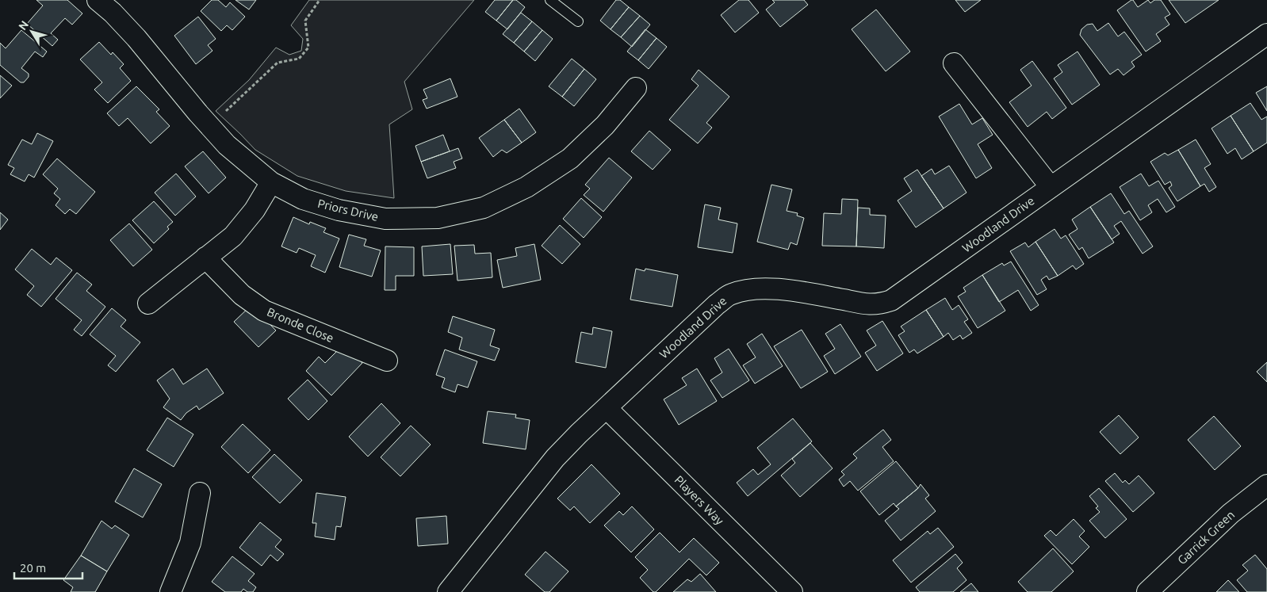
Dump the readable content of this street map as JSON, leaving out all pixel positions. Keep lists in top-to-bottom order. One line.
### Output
{"streets":{"street":["Priors Drive","Woodland Drive","Bronde Close","Players Way","Garrick Green"]},"crossings":[["Woodland Drive","Players Way"]],"scale_bar":"20 m","north":"top left"}
